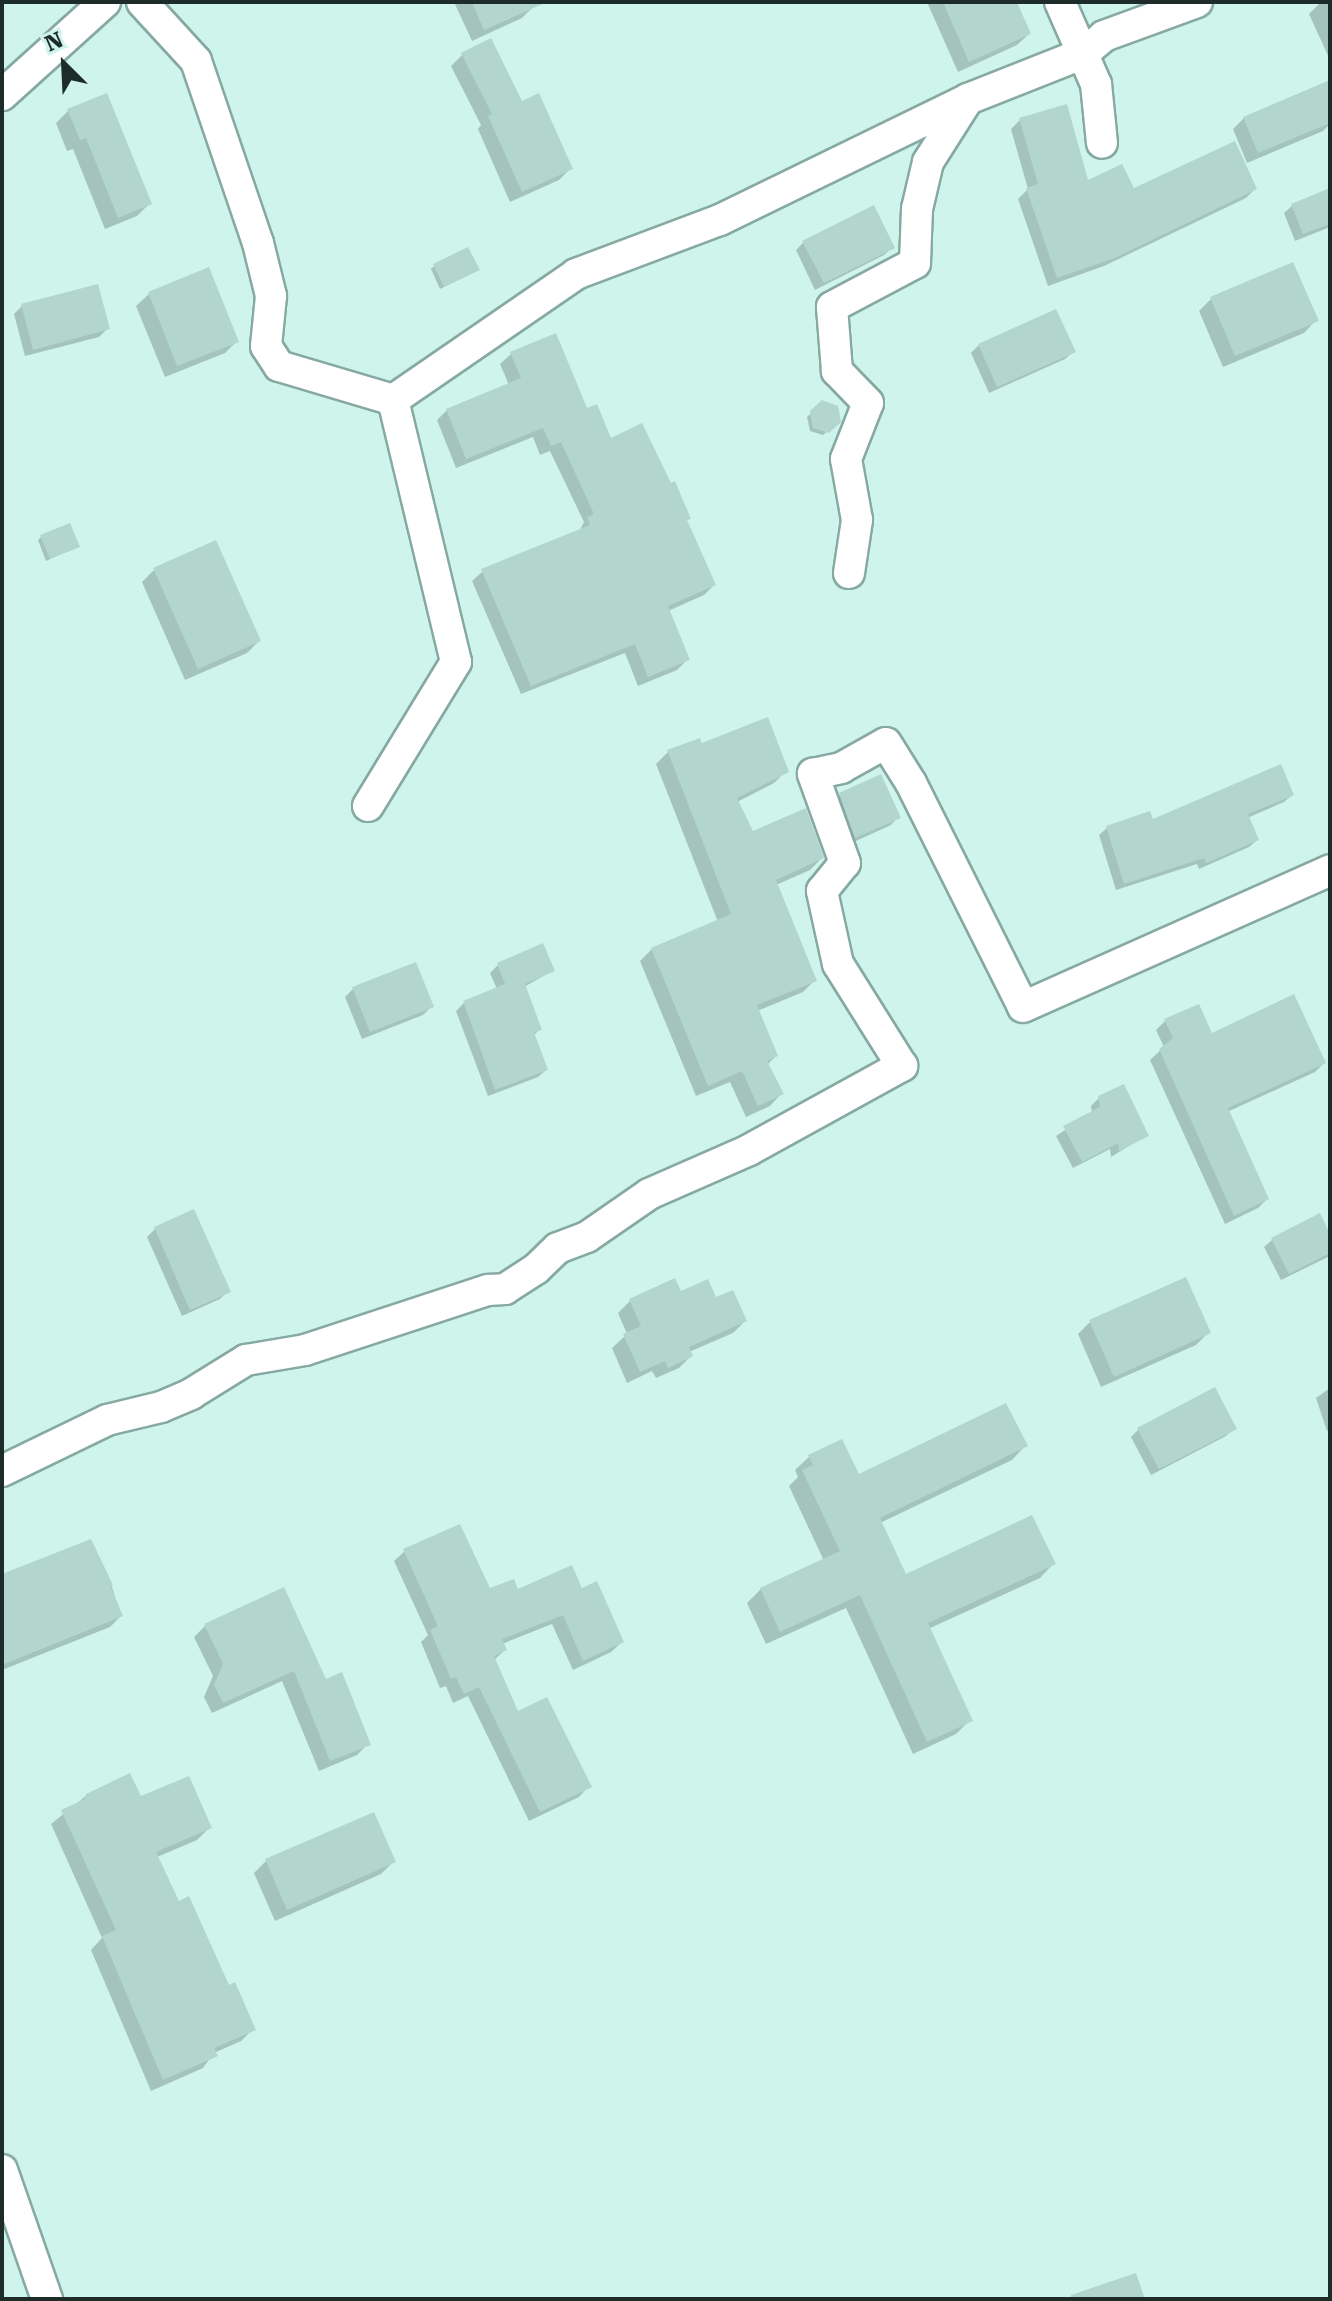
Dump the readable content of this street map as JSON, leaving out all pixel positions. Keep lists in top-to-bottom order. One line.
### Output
{"north":"top left"}
